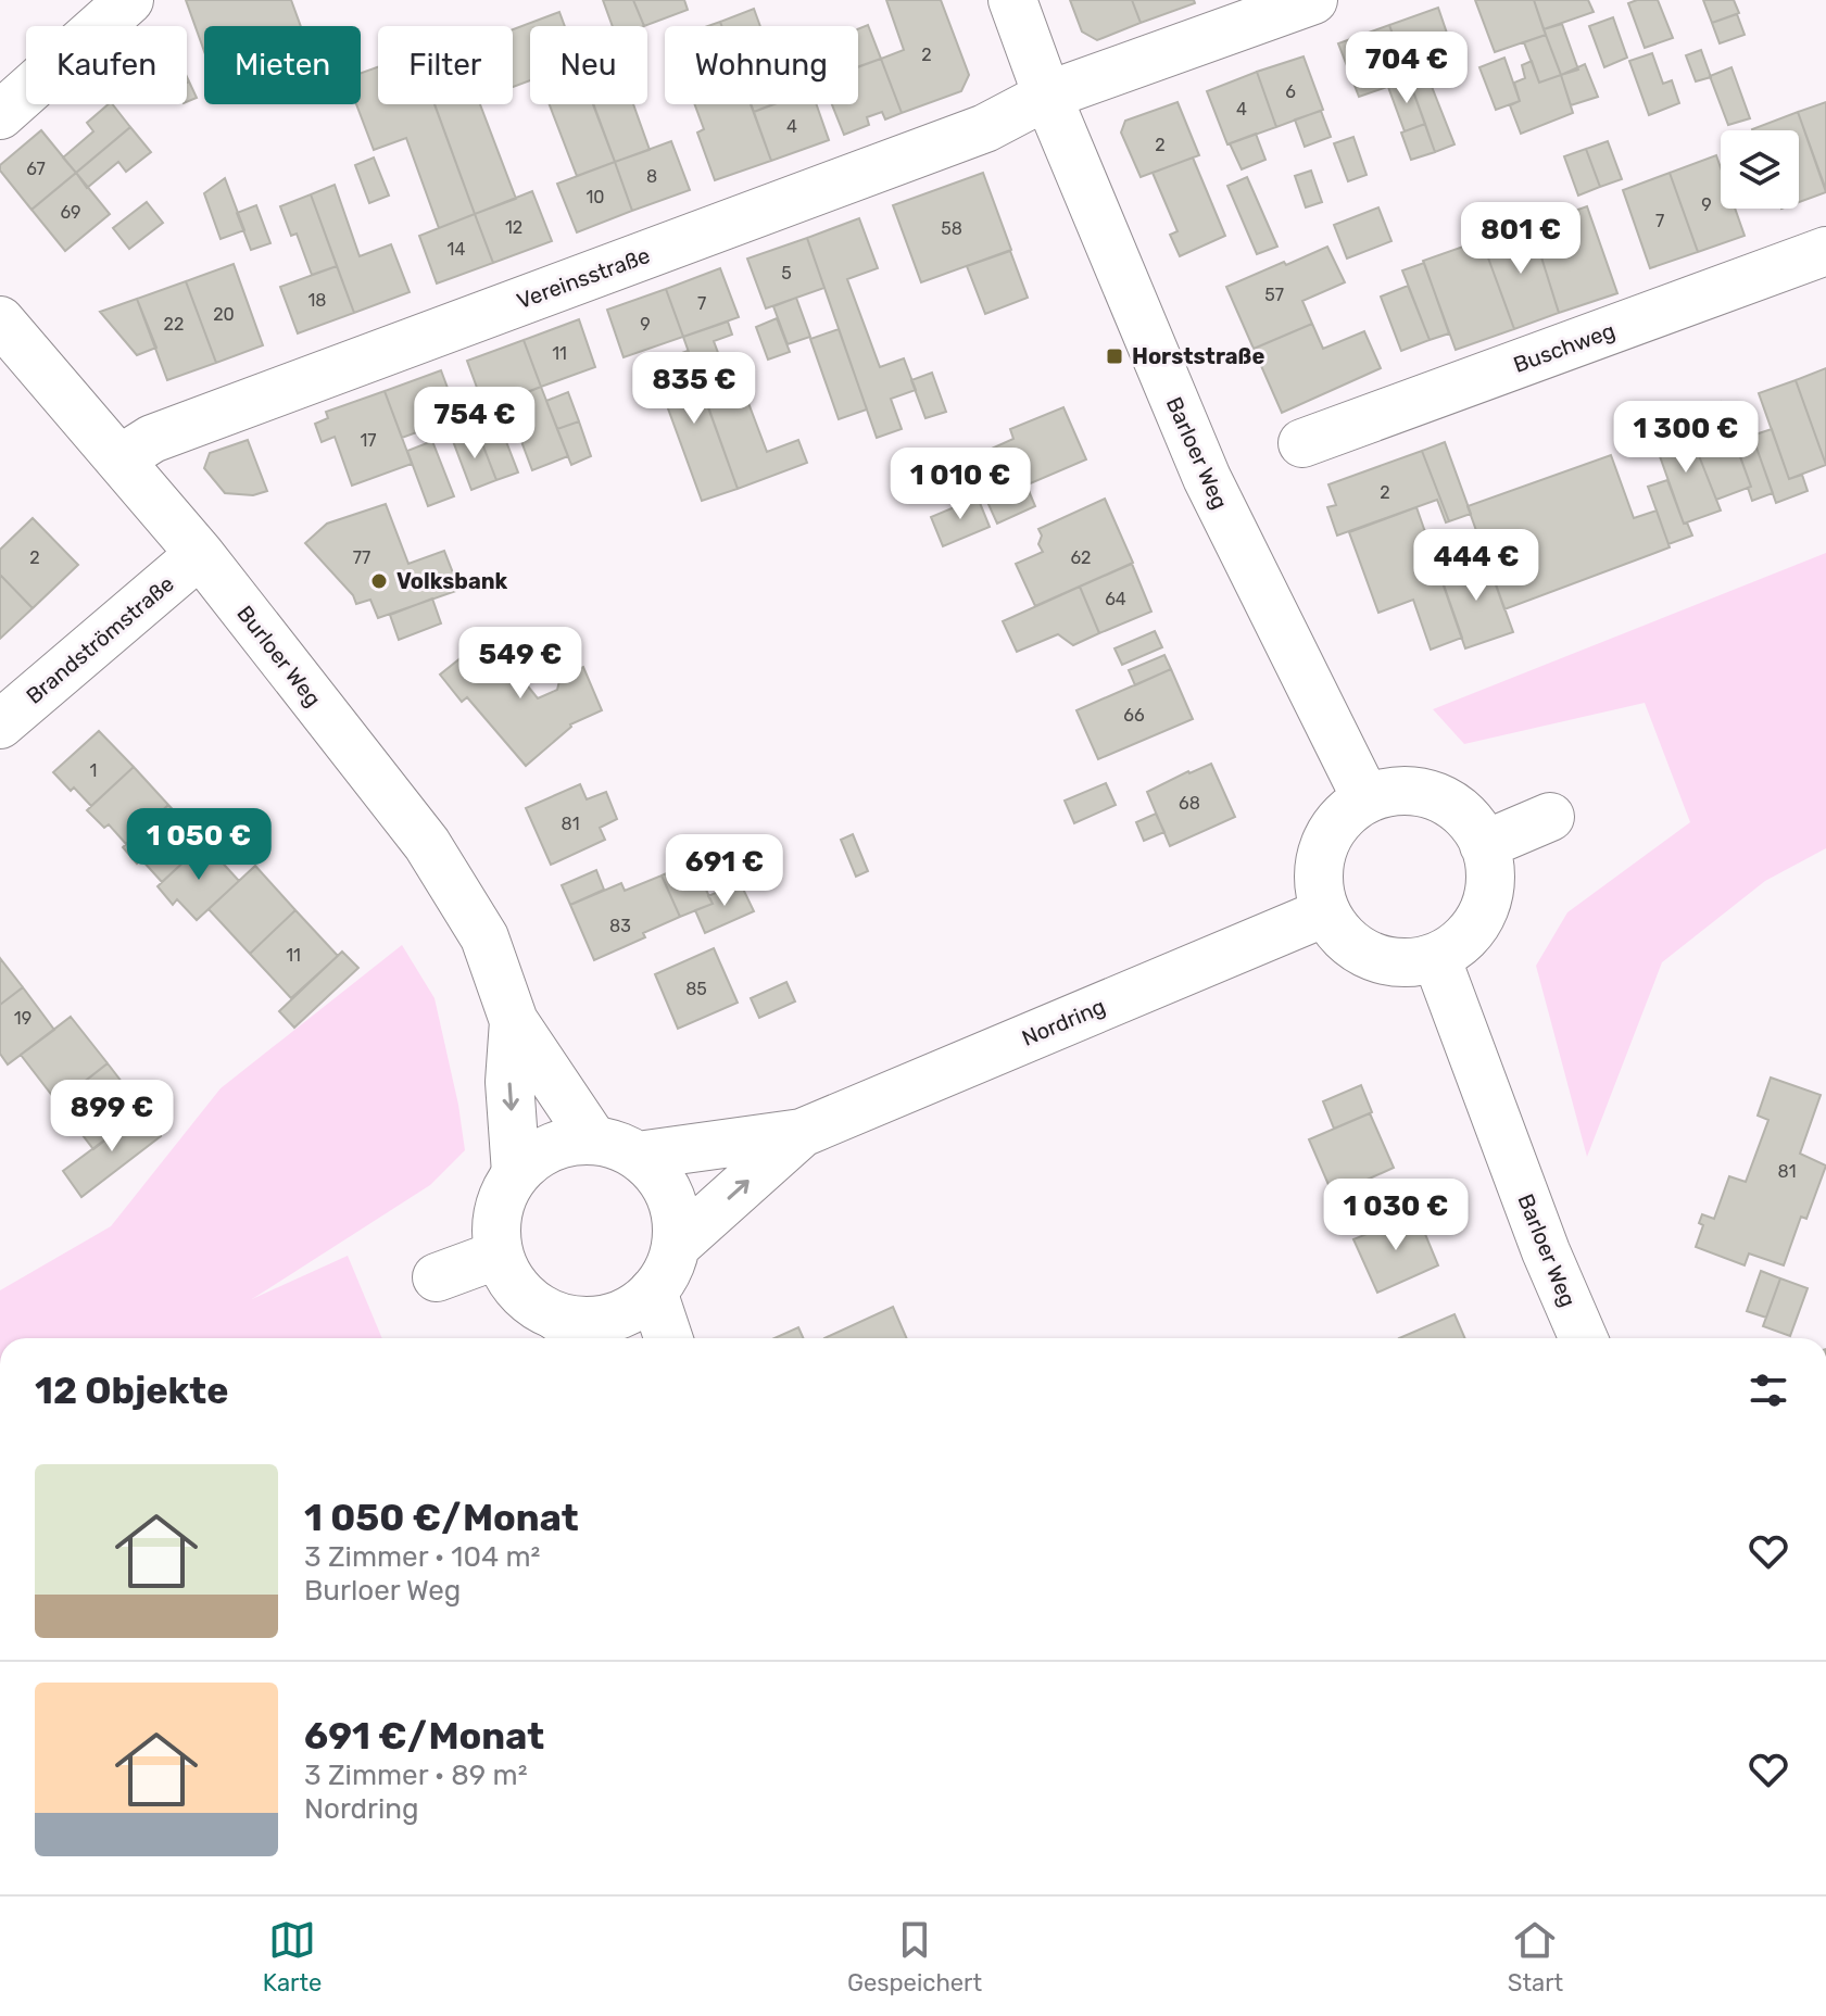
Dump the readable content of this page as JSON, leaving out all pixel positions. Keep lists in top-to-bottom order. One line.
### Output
{"streets":{"street":["Vereinsstraße","Buschweg","Barloer Weg","Brandströmstraße","Burloer Weg","Nordring"]},"crossings":[["Vereinsstraße","Barloer Weg"],["Vereinsstraße","Burloer Weg"],["Barloer Weg","Nordring"],["Brandströmstraße","Burloer Weg"],["Burloer Weg","Nordring"]],"places":{"transit":["Horststraße"],"other":["Volksbank"]},"house_numbers":["2","6","4","4","2","67","8","10","9","69","7","12","58","14","5","57","18","7","20","22","9","11","17","2","2","77","62","64","66","1","68","81","83","11","85","19","81"],"page":{"chip":["Kaufen","Mieten","Filter","Neu","Wohnung"],"price":["704 €","801 €","835 €","754 €","1 300 €","1 010 €","444 €","549 €","1 050 €","691 €","899 €","1 030 €"],"heading":"12 Objekte","list":[{"name":"1 050 €/Monat","note":"3 Zimmer · 104 m² · Burloer Weg"},{"name":"691 €/Monat","note":"3 Zimmer · 89 m² · Nordring"}],"tabs":["Karte","Gespeichert","Start"]}}
